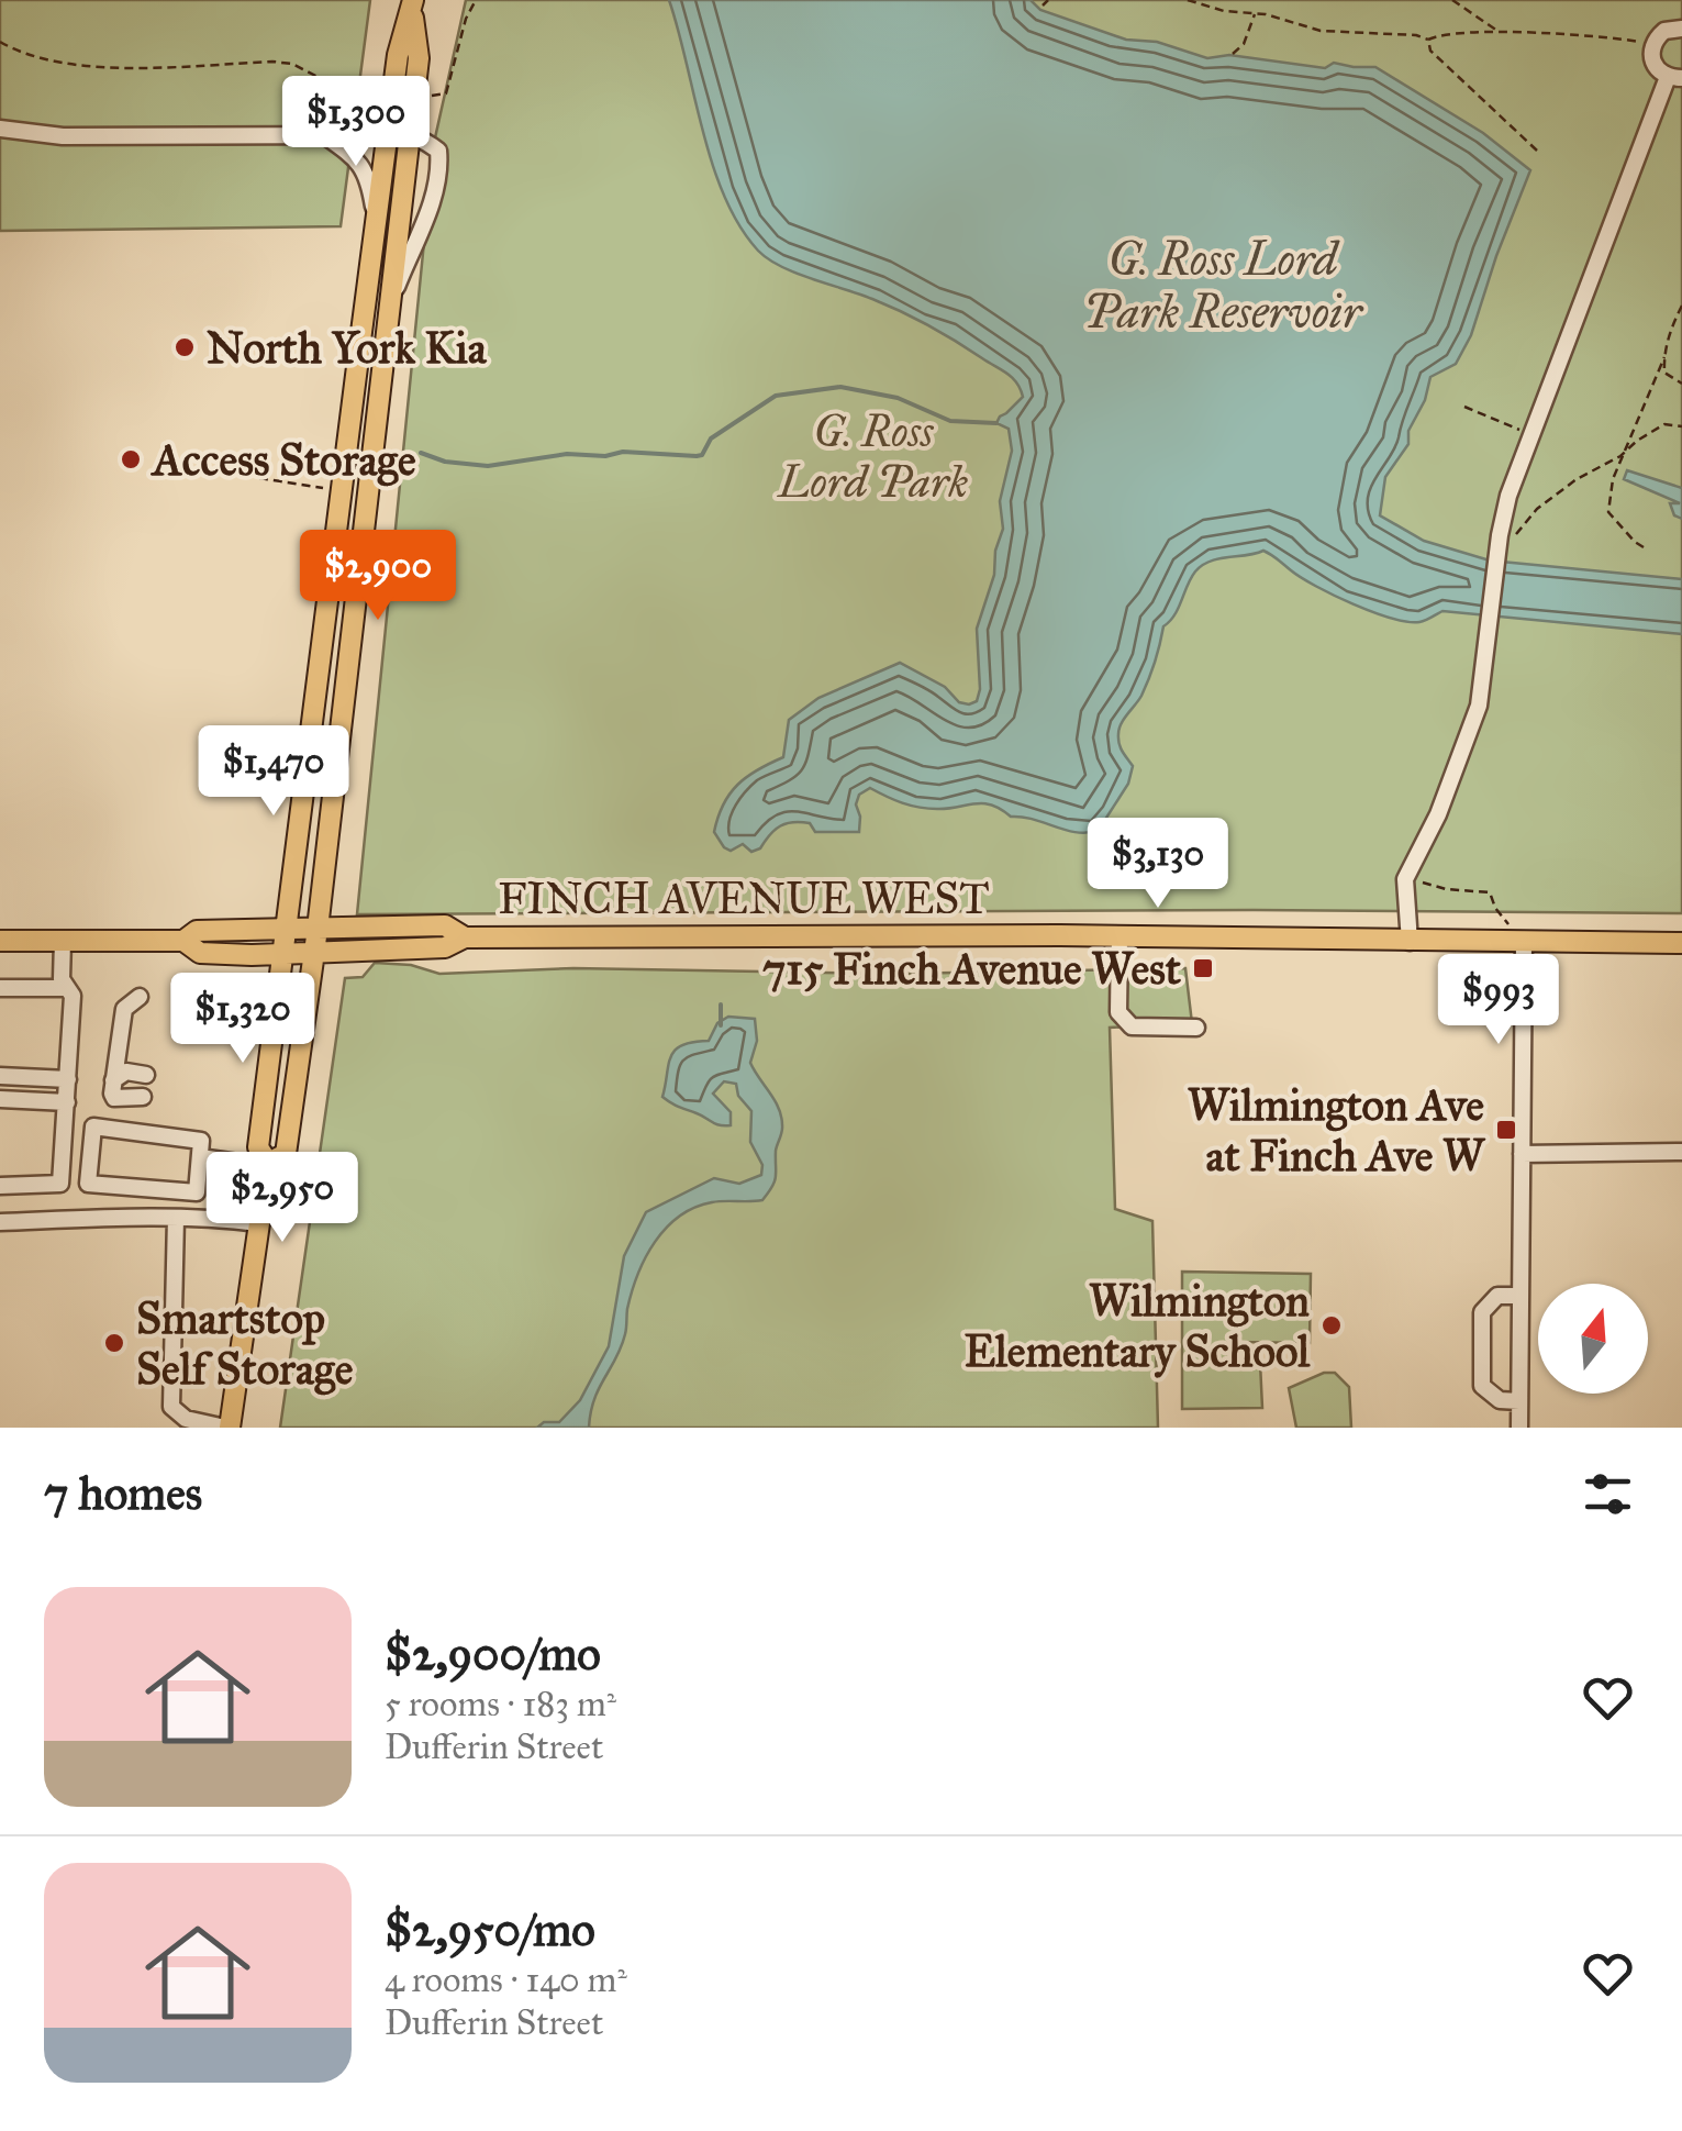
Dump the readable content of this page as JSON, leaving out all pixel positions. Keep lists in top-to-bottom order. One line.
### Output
{"streets":{"main road":["FINCH AVENUE WEST"]},"water":["G. Ross Lord Park Reservoir"],"parks":["G. Ross Lord Park"],"places":{"other":["North York Kia","Access Storage","Wilmington Elementary School","Smartstop Self Storage"],"transit":["715 Finch Avenue West","Wilmington Ave at Finch Ave W"]},"north":"top","page":{"price":["$1,300","$2,900","$1,470","$3,130","$993","$1,320","$2,950"],"heading":"7 homes","list":[{"name":"$2,900/mo","note":"5 rooms · 183 m² · Dufferin Street"},{"name":"$2,950/mo","note":"4 rooms · 140 m² · Dufferin Street"}]}}
